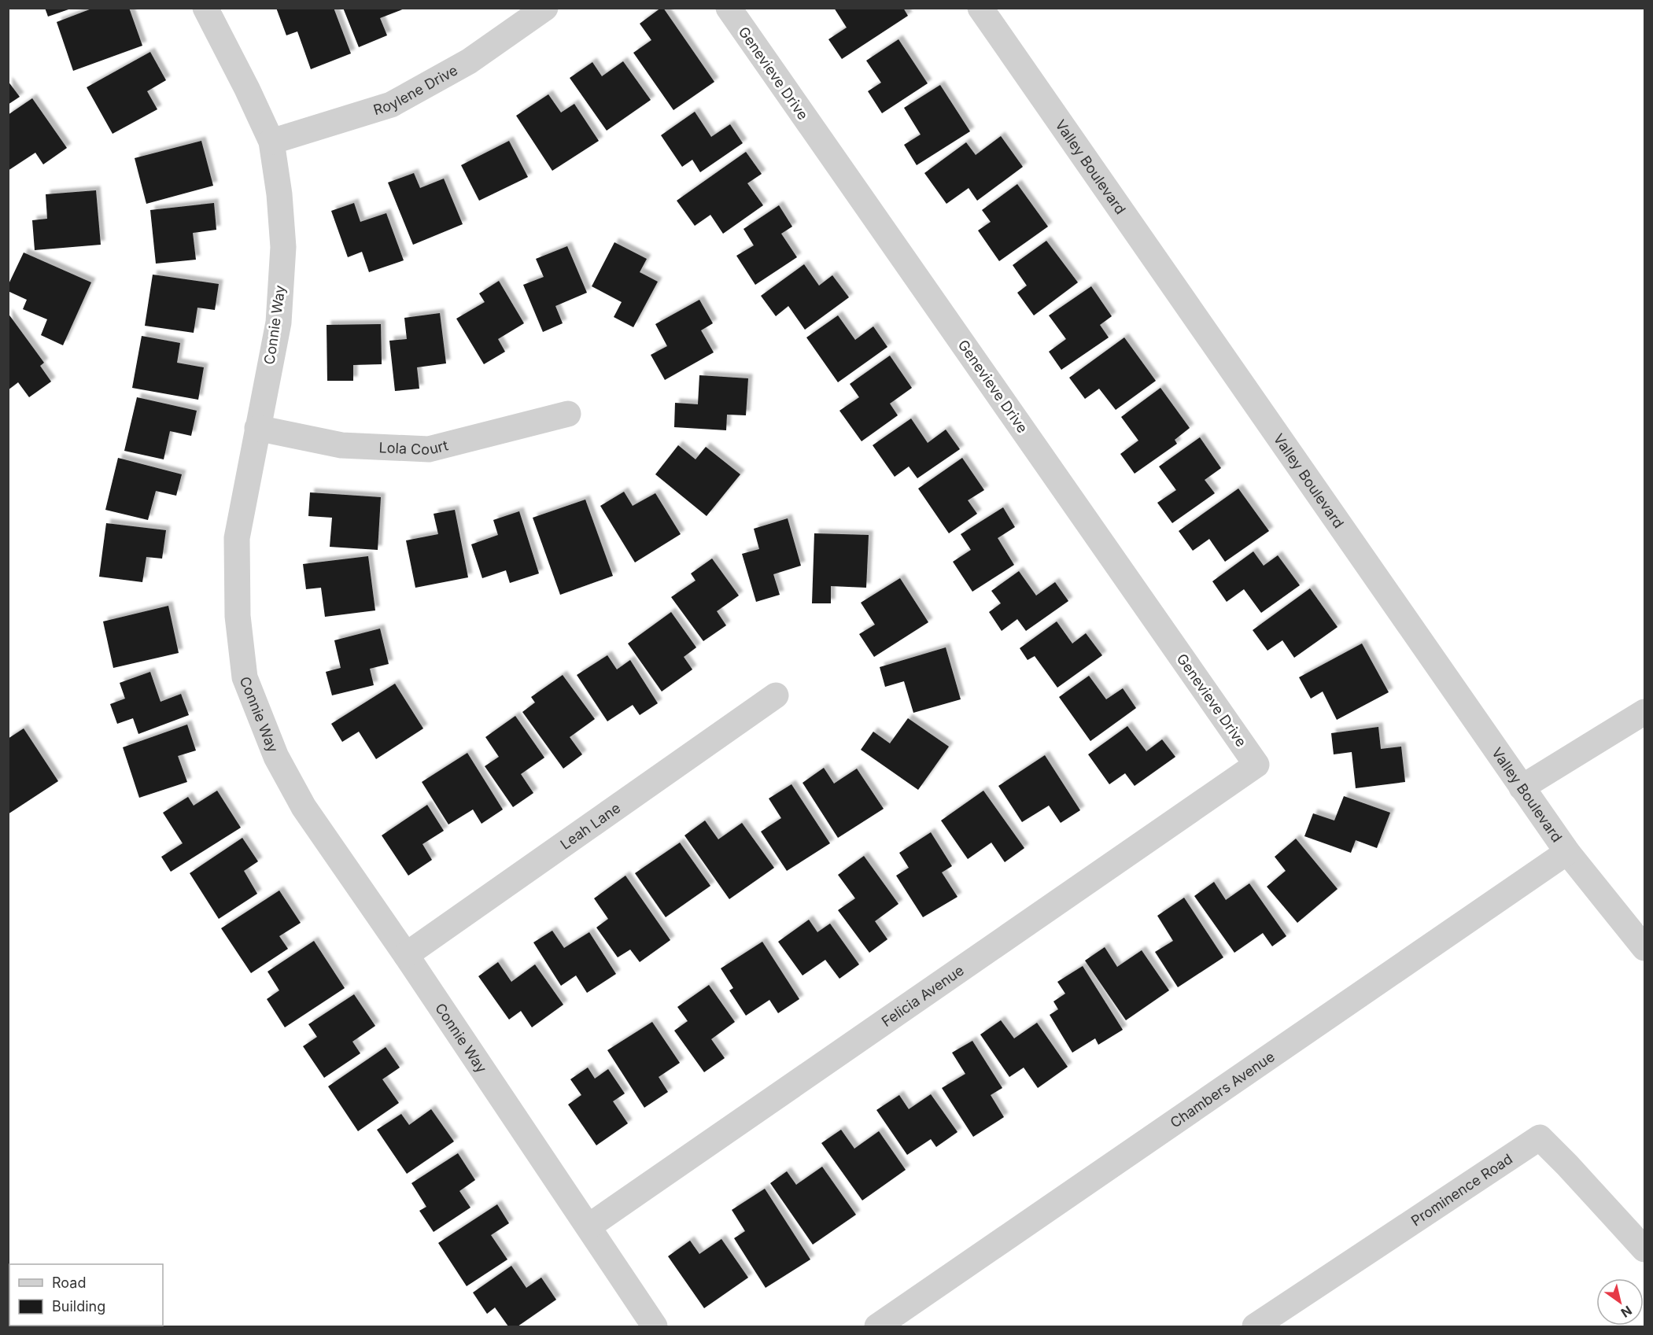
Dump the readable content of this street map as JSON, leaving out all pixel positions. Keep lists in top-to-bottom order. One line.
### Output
{"streets":{"street":["Genevieve Drive","Roylene Drive","Valley Boulevard","Connie Way","Lola Court","Leah Lane","Felicia Avenue","Chambers Avenue","Prominence Road"]},"crossings":[["Genevieve Drive","Felicia Avenue"],["Roylene Drive","Connie Way"],["Valley Boulevard","Chambers Avenue"],["Connie Way","Lola Court"],["Connie Way","Leah Lane"],["Connie Way","Felicia Avenue"]],"legend":["Road","Building"],"north":"bottom right"}
